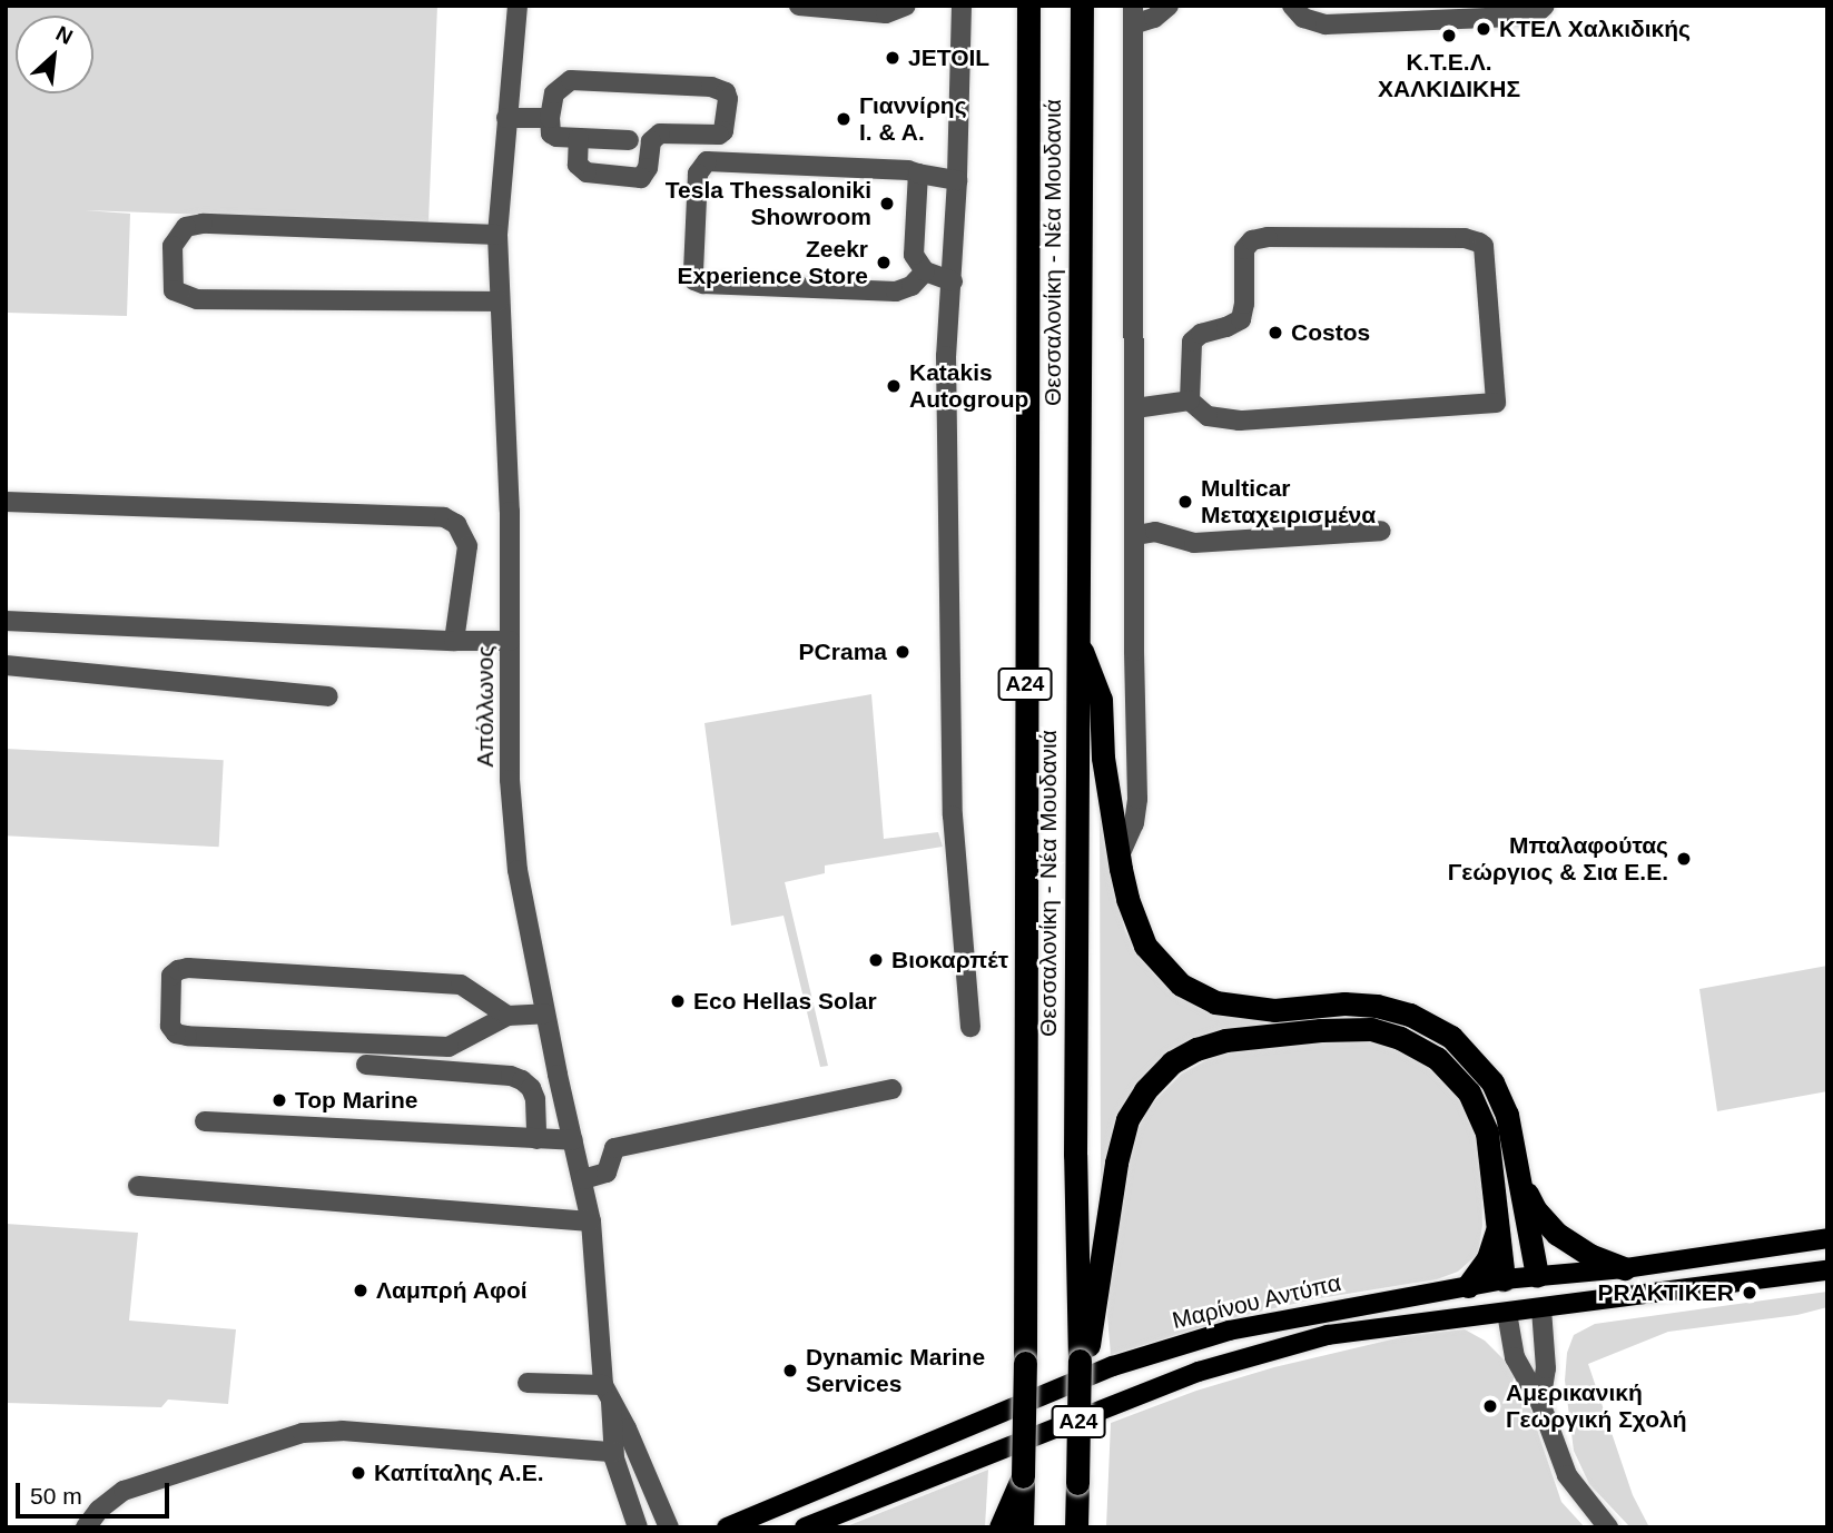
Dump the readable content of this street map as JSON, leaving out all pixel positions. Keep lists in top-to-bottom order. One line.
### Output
{"streets":{"highway":["Θεσσαλονίκη - Νέα Μουδανιά","Α24"],"main road":["Μαρίνου Αντύπα"],"street":["Απόλλωνος"]},"places":["ΚΤΕΛ Χαλκιδικής","Κ.Τ.Ε.Λ. ΧΑΛΚΙΔΙΚΗΣ","JETOIL","Γιαννίρης Ι. & Α.","Tesla Thessaloniki Showroom","Zeekr Experience Store","Costos","Katakis Autogroup","Multicar Μεταχειρισμένα","PCrama","Μπαλαφούτας Γεώργιος & Σια Ε.Ε.","Βιοκαρπέτ","Eco Hellas Solar","Top Marine","Λαμπρή Αφοί","PRAKTIKER","Dynamic Marine Services","Αμερικανική Γεωργική Σχολή","Καπίταλης Α.Ε."],"scale_bar":"50 m","north":"top right"}
